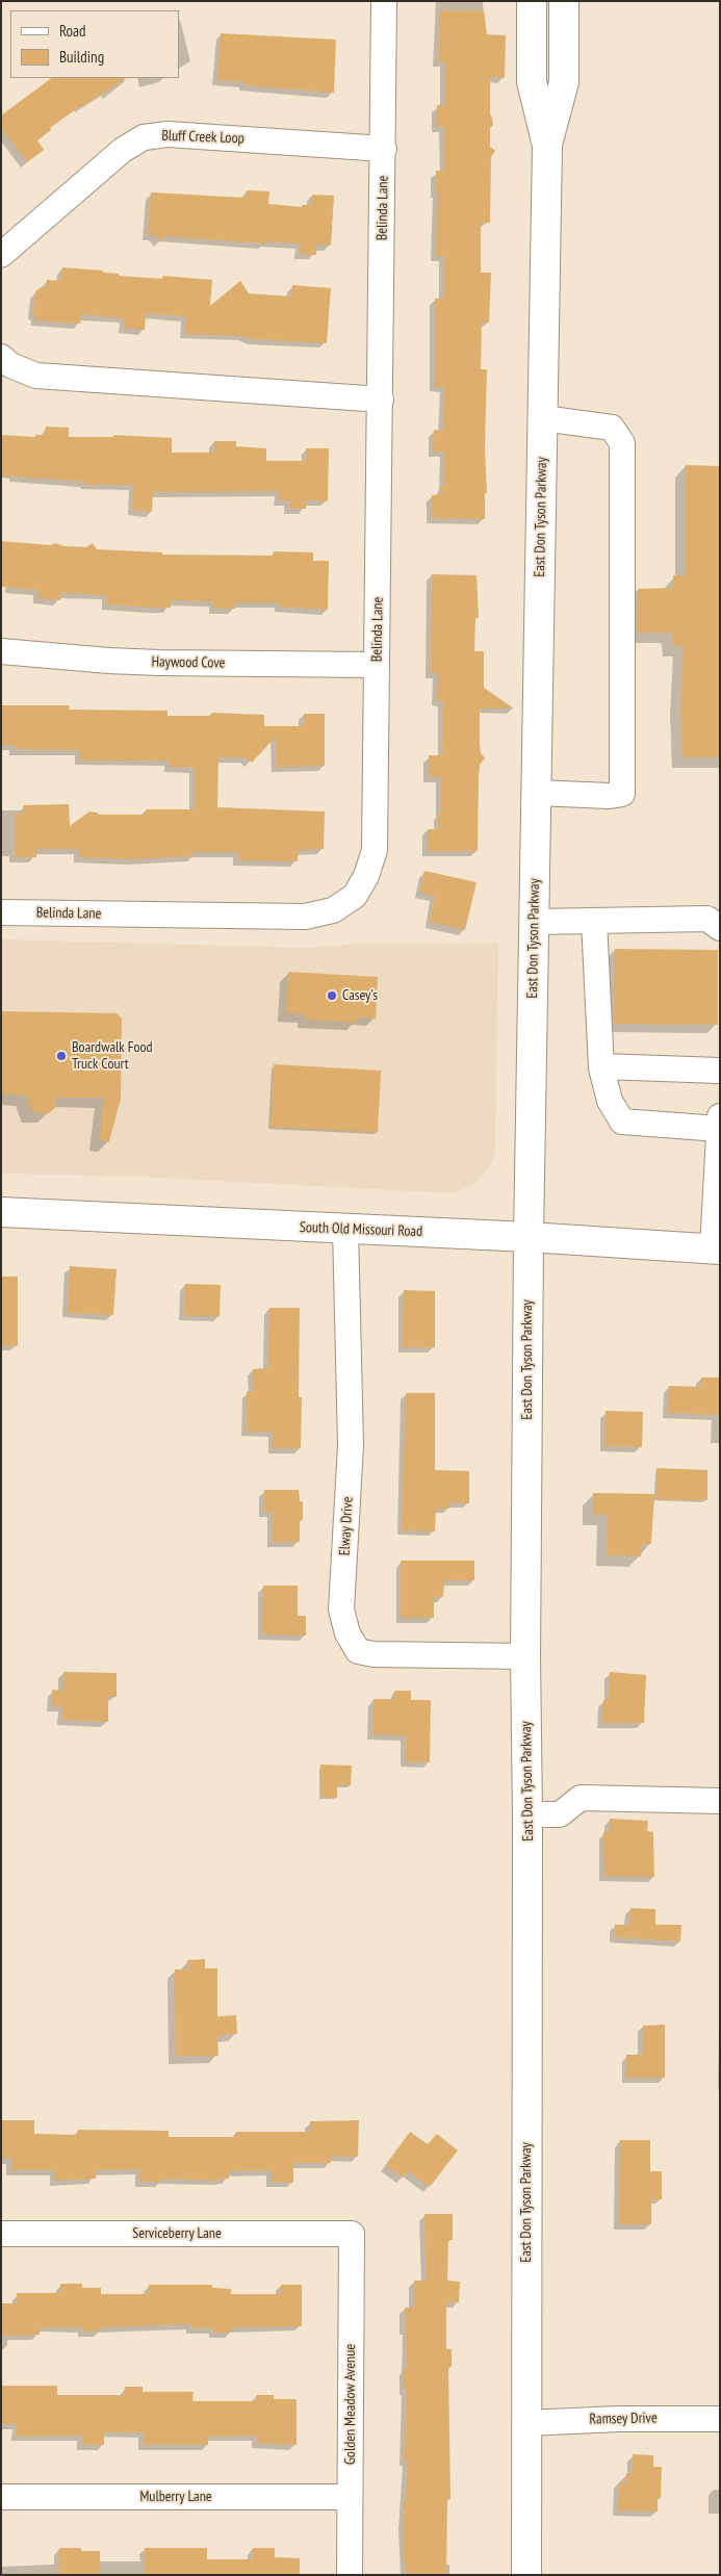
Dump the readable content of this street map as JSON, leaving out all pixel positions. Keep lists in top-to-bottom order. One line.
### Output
{"streets":{"main road":["East Don Tyson Parkway","South Old Missouri Road"],"street":["Bluff Creek Loop","Belinda Lane","Haywood Cove","Elway Drive","Serviceberry Lane","Golden Meadow Avenue","Ramsey Drive","Mulberry Lane"]},"crossings":[["Bluff Creek Loop","Belinda Lane"],["Belinda Lane","Haywood Cove"],["East Don Tyson Parkway","South Old Missouri Road"],["East Don Tyson Parkway","Elway Drive"],["East Don Tyson Parkway","Ramsey Drive"],["South Old Missouri Road","Elway Drive"],["Serviceberry Lane","Golden Meadow Avenue"],["Golden Meadow Avenue","Mulberry Lane"]],"places":["Casey's","Boardwalk Food Truck Court"],"legend":["Road","Building"]}
